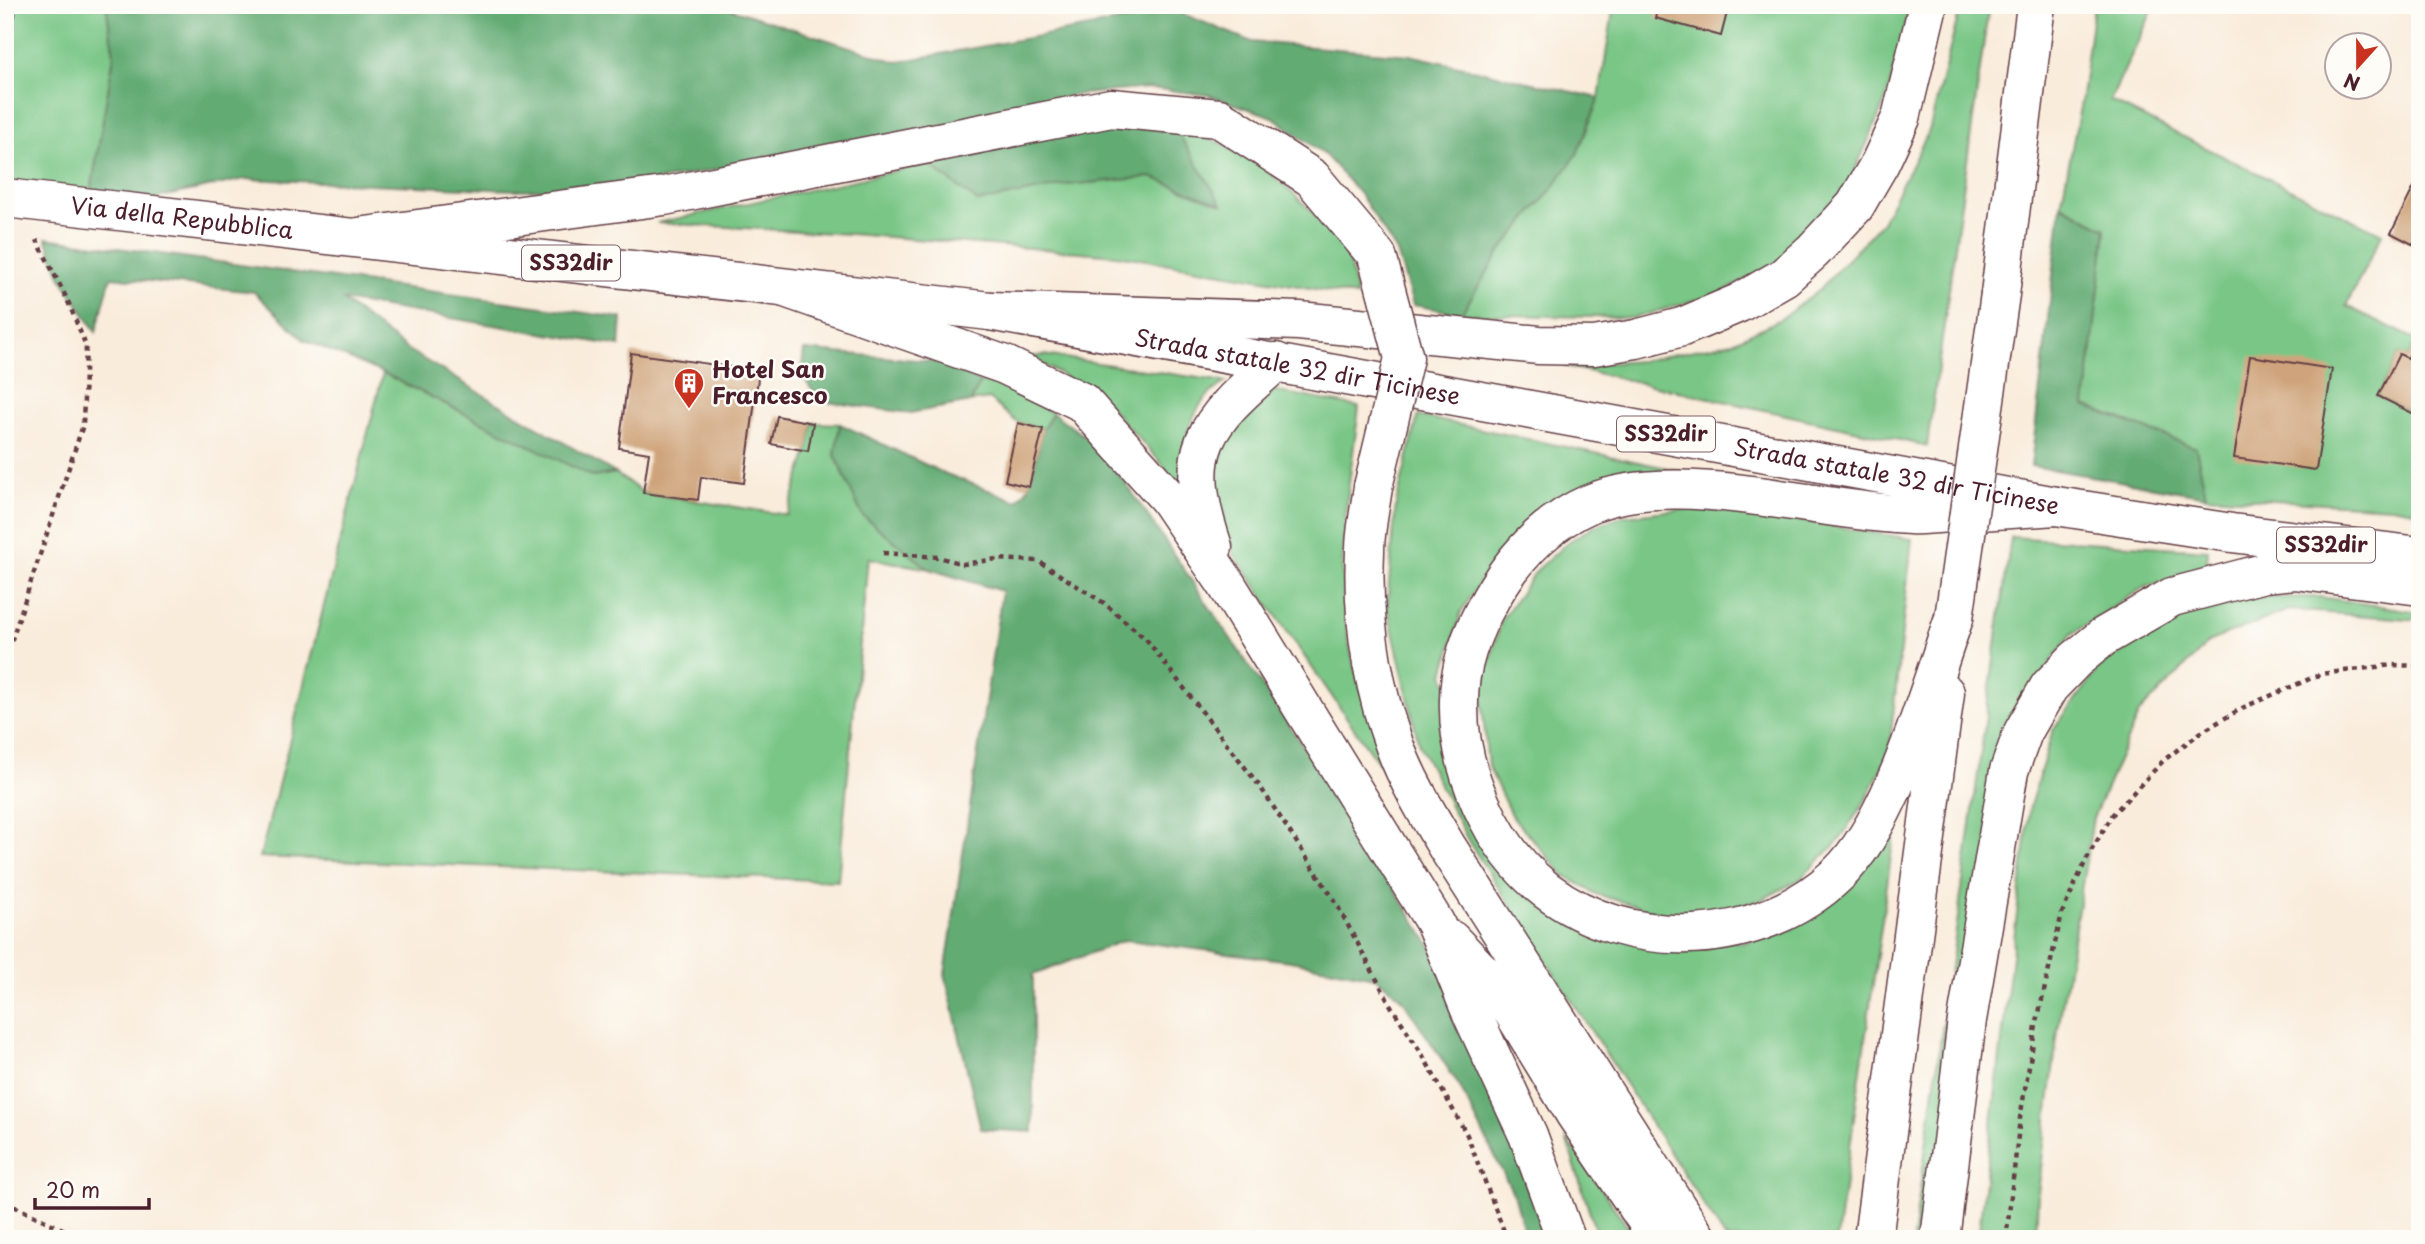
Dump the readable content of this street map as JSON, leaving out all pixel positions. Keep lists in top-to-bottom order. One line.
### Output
{"streets":{"main road":["Via della Repubblica","SS32dir","Strada statale 32 dir Ticinese"]},"crossings":[["Via della Repubblica","Strada statale 32 dir Ticinese"]],"places":{"building":["Hotel San Francesco"]},"scale_bar":"20 m","north":"bottom"}
